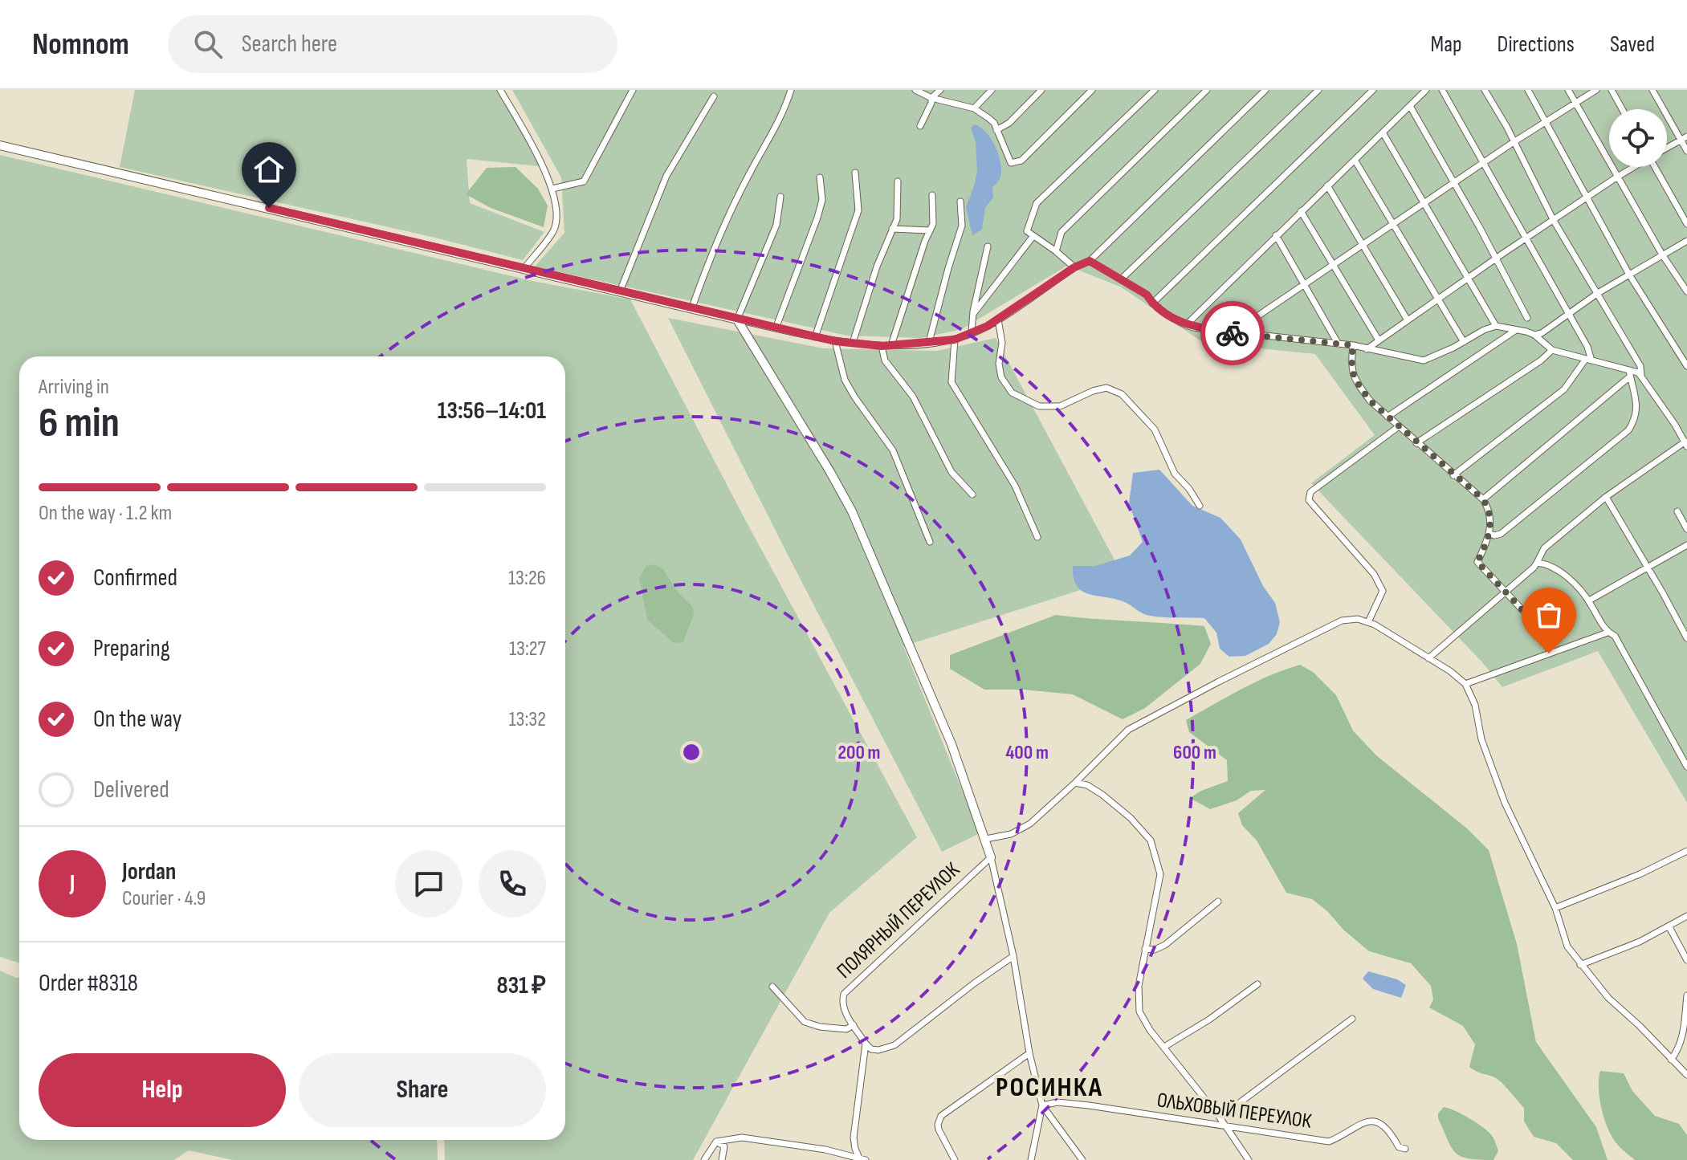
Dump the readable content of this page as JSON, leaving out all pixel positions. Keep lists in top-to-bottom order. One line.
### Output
{"streets":{"street":["ПОЛЯРНЫЙ ПЕРЕУЛОК","ОЛЬХОВЫЙ ПЕРЕУЛОК"]},"districts":["РОСИНКА"],"page":{"header":"Nomnom","search":"Search here","nav":["Map","Directions","Saved"],"heading":["6 min","Arriving in","13:56–14:01"],"panel":["Jordan","Courier · 4.9","Order #8318","831 ₽"],"bar":"On the way · 1.2 km","list":[["Confirmed","13:26"],["Preparing","13:27"],["On the way","13:32"],"Delivered"],"round":"J","buttons":["Help","Share"]},"rings":["200 m","400 m","600 m"]}
